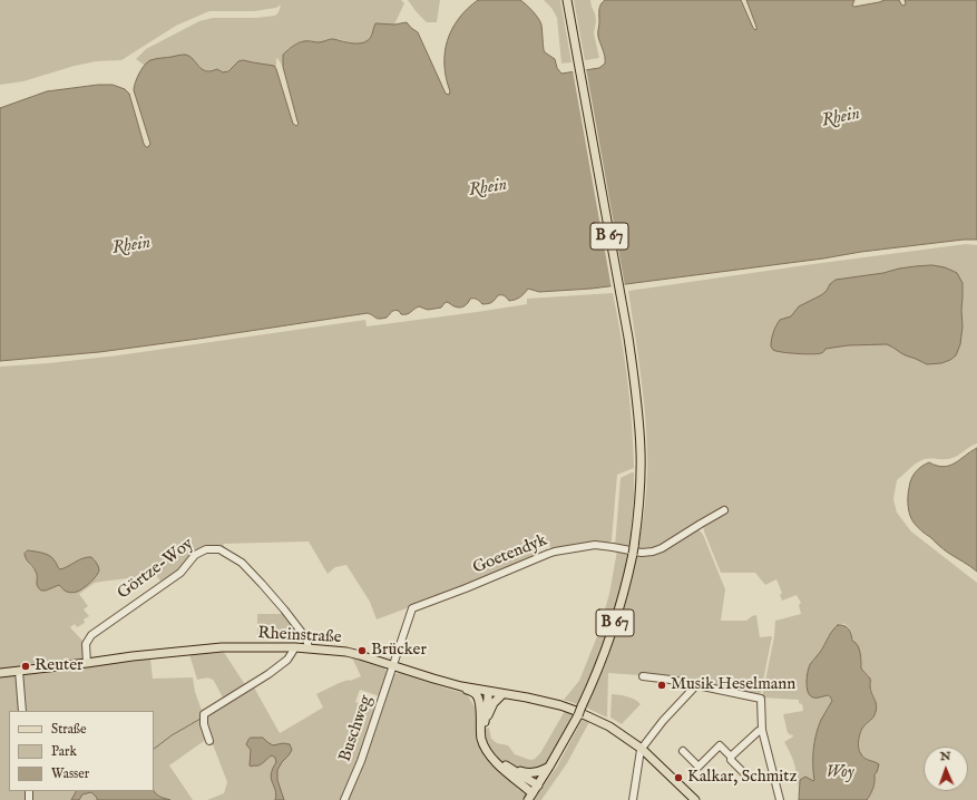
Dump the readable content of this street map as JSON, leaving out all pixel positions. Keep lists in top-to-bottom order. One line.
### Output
{"streets":{"main road":["B 67","Rheinstraße"],"street":["Goetendyk","Görtze-Woy","Buschweg"]},"crossings":[["Goetendyk","Rheinstraße"],["Goetendyk","Buschweg"],["Görtze-Woy","Rheinstraße"],["Rheinstraße","Buschweg"]],"water":["Rhein","Woy"],"places":["Brücker","Reuter","Musik Heselmann","Kalkar, Schmitz"],"legend":["Straße","Park","Wasser"],"north":"top"}
